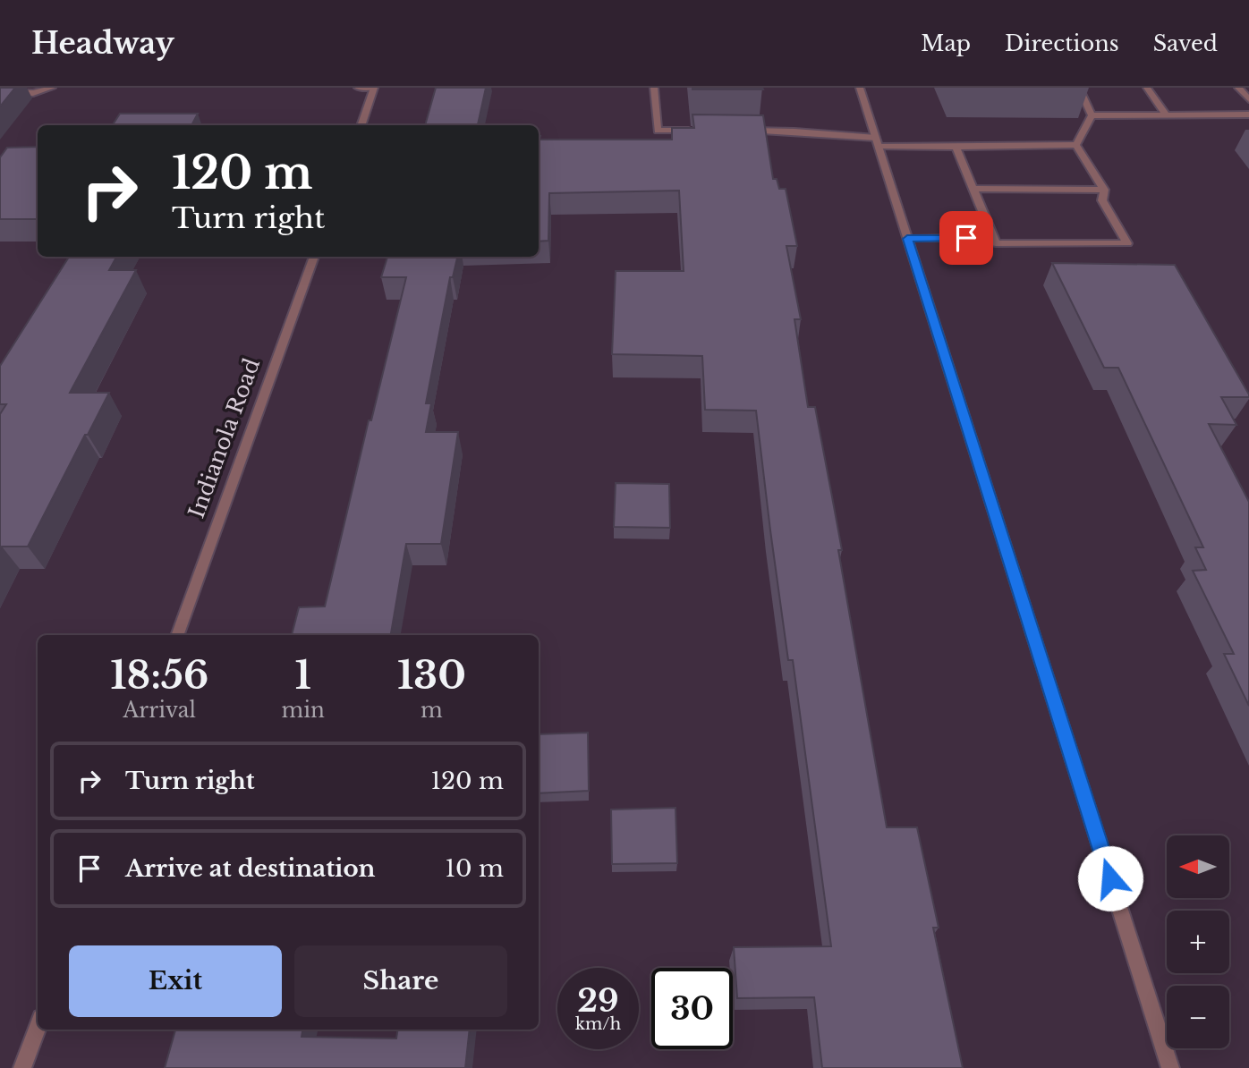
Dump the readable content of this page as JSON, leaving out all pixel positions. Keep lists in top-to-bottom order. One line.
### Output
{"streets":{"street":["Indianola Road"]},"north":"left","page":{"header":"Headway","nav":["Map","Directions","Saved"],"turn":["120 m","Turn right"],"eta":["18:56","Arrival","1","min","130","m"],"list":[{"name":"Turn right","value":"120 m"},{"name":"Arrive at destination","value":"10 m"}],"map_buttons":["+","−"],"buttons":["Exit","Share"],"speed":"29 km/h","limit":"30"}}
